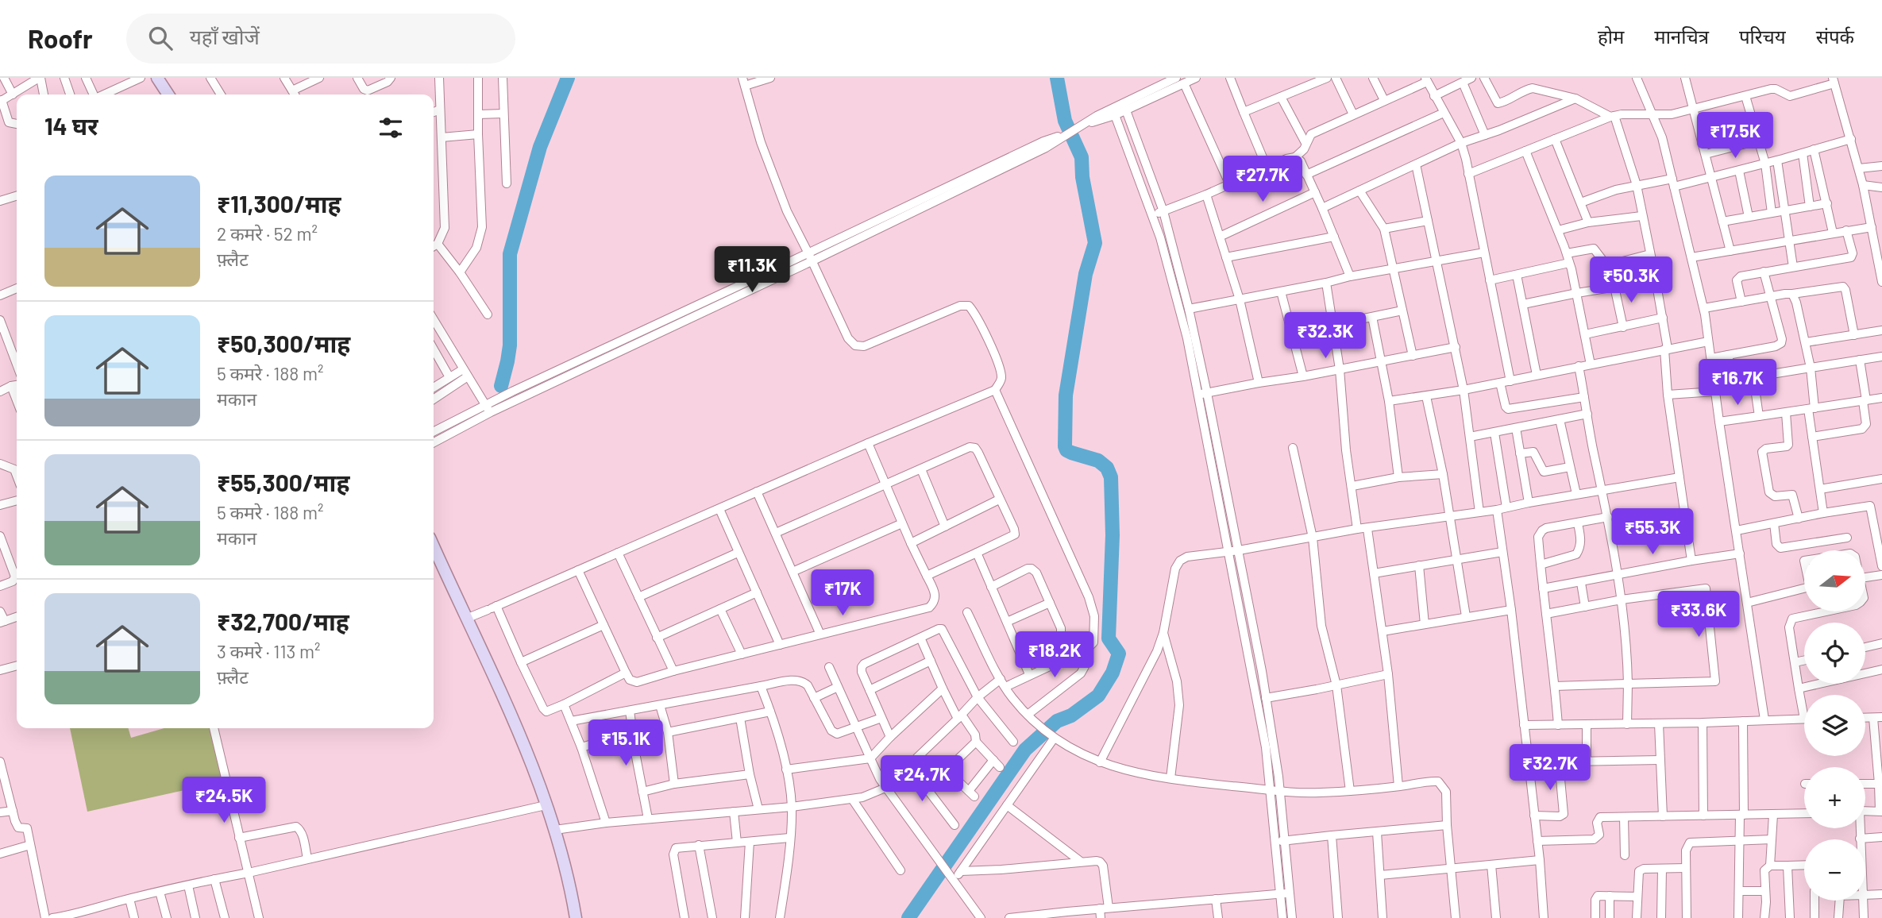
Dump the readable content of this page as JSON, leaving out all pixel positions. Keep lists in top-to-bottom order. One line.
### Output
{"north":"right","page":{"header":"Roofr","search":"यहाँ खोजें","nav":["होम","मानचित्र","परिचय","संपर्क"],"heading":"14 घर","price":["₹17.5K","₹27.7K","₹11.3K","₹50.3K","₹32.3K","₹16.7K","₹55.3K","₹17K","₹33.6K","₹18.2K","₹15.1K","₹32.7K","₹24.7K","₹24.5K"],"list":[{"name":"₹11,300/माह","note":"2 कमरे · 52 m² · फ़्लैट"},{"name":"₹50,300/माह","note":"5 कमरे · 188 m² · मकान"},{"name":"₹55,300/माह","note":"5 कमरे · 188 m² · मकान"},{"name":"₹32,700/माह","note":"3 कमरे · 113 m² · फ़्लैट"}],"map_buttons":["+","−"]}}
